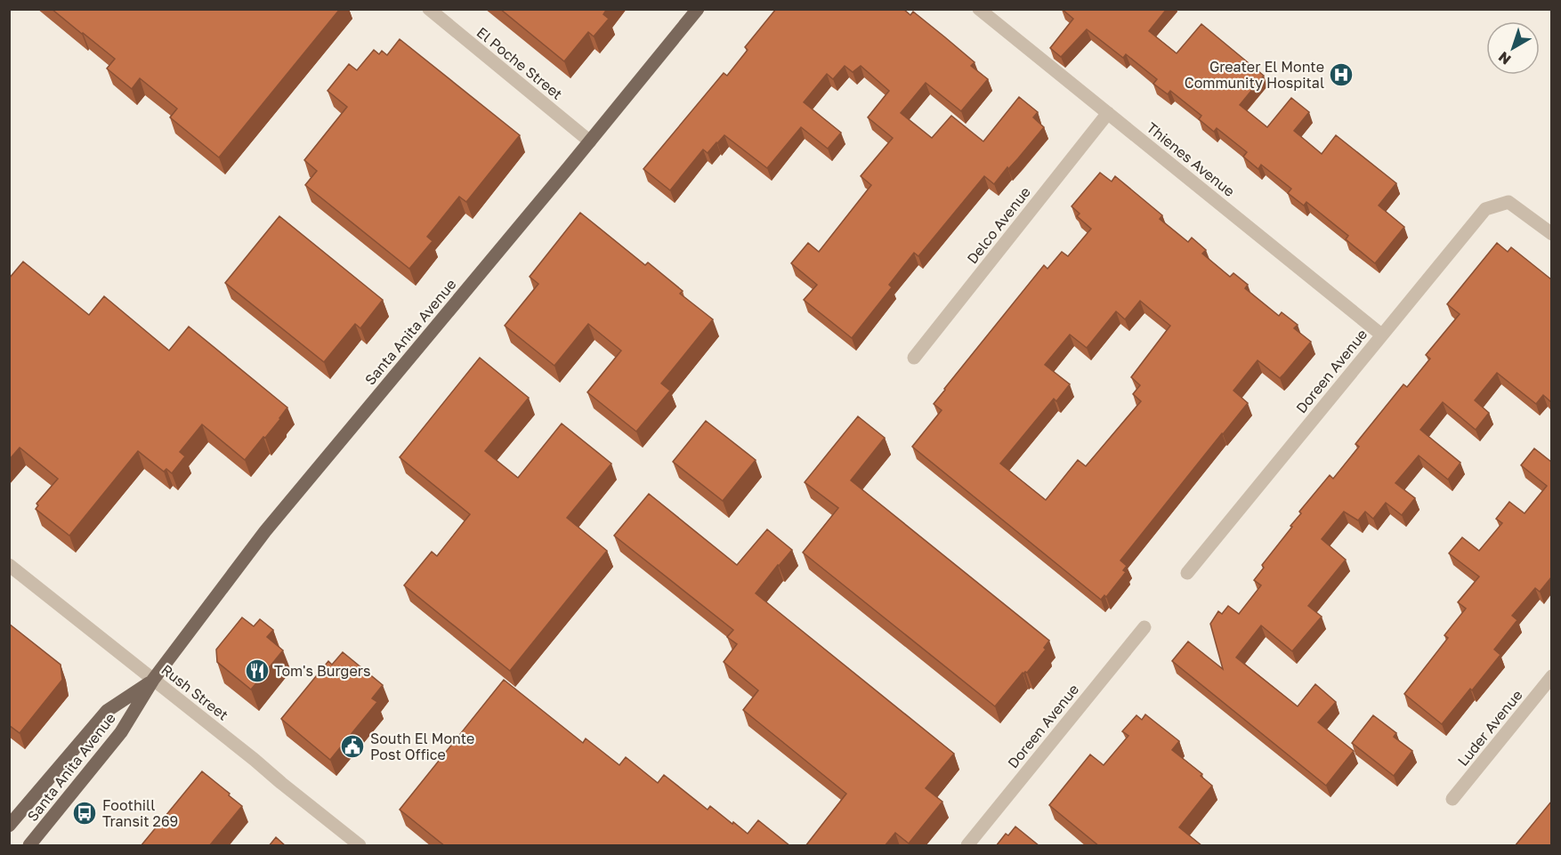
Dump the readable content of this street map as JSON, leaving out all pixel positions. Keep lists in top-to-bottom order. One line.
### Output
{"streets":{"main road":["Santa Anita Avenue"],"street":["El Poche Street","Thienes Avenue","Delco Avenue","Doreen Avenue","Rush Street","Luder Avenue"]},"crossings":[["El Poche Street","Santa Anita Avenue"],["Thienes Avenue","Delco Avenue"],["Thienes Avenue","Doreen Avenue"],["Santa Anita Avenue","Rush Street"]],"places":{"hospital":["Greater El Monte Community Hospital"],"restaurant":["Tom's Burgers"],"public building":["South El Monte Post Office"],"bus stop":["Foothill Transit 269"]},"north":"bottom left"}
